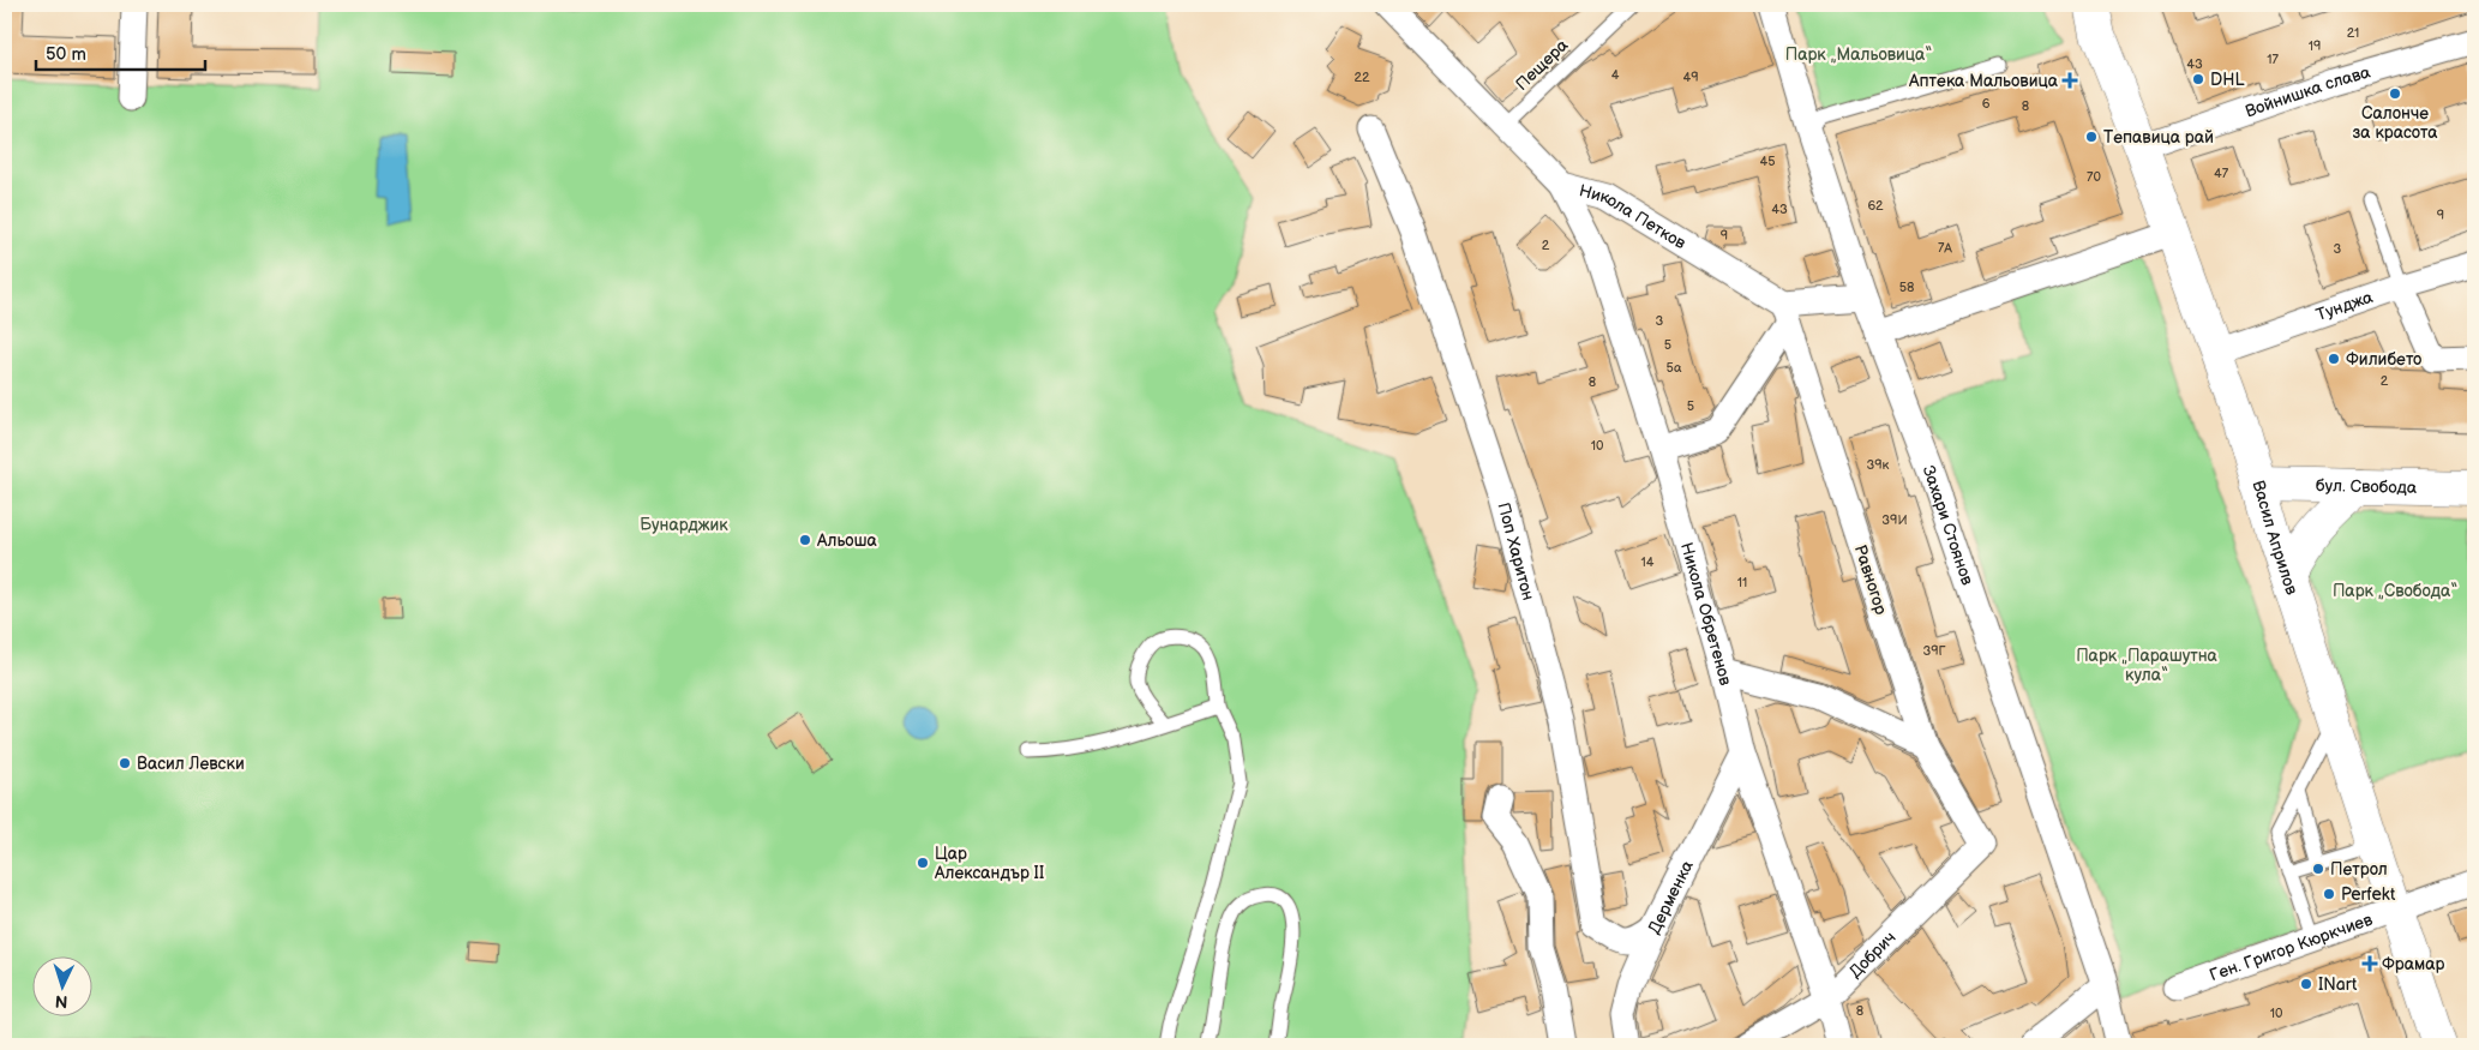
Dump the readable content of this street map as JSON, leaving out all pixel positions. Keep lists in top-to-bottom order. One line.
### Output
{"streets":{"main road":["бул. Свобода","Васил Априлов"],"street":["Войнишка слава","Никола Петков","Тунджа","Захари Стоянов","Поп Харитон","Равногор","Никола Обретенов","Дерменка","Ген. Григор Кюркчиев","Добрич"],"lane":["Пещера"]},"crossings":[["Пещера","Никола Петков"],["Войнишка слава","Васил Априлов"],["Никола Петков","Равногор"],["Никола Петков","Никола Обретенов"],["Тунджа","Васил Априлов"],["бул. Свобода","Васил Априлов"],["Васил Априлов","Ген. Григор Кюркчиев"],["Поп Харитон","Дерменка"],["Равногор","Добрич"],["Никола Обретенов","Дерменка"],["Никола Обретенов","Добрич"]],"parks":["Парк „Мальовица“","Бунарджик","Парк „Свобода“","Парк „Парашутна кула“"],"places":{"other":["DHL","Салонче за красота","Тепавица рай","Филибето","Альоша","Васил Левски","Цар Александър II","Петрол","Perfekt","INart"],"health":["Аптека Мальовица","Фрамар"]},"house_numbers":["21","19","17","43","4","22","49","6","8","45","47","70","62","43","9","9","2","7А","3","58","3","5","5а","2","8","5","10","39к","39И","14","11","39Г","8","10"],"scale_bar":"50 m","north":"bottom"}
